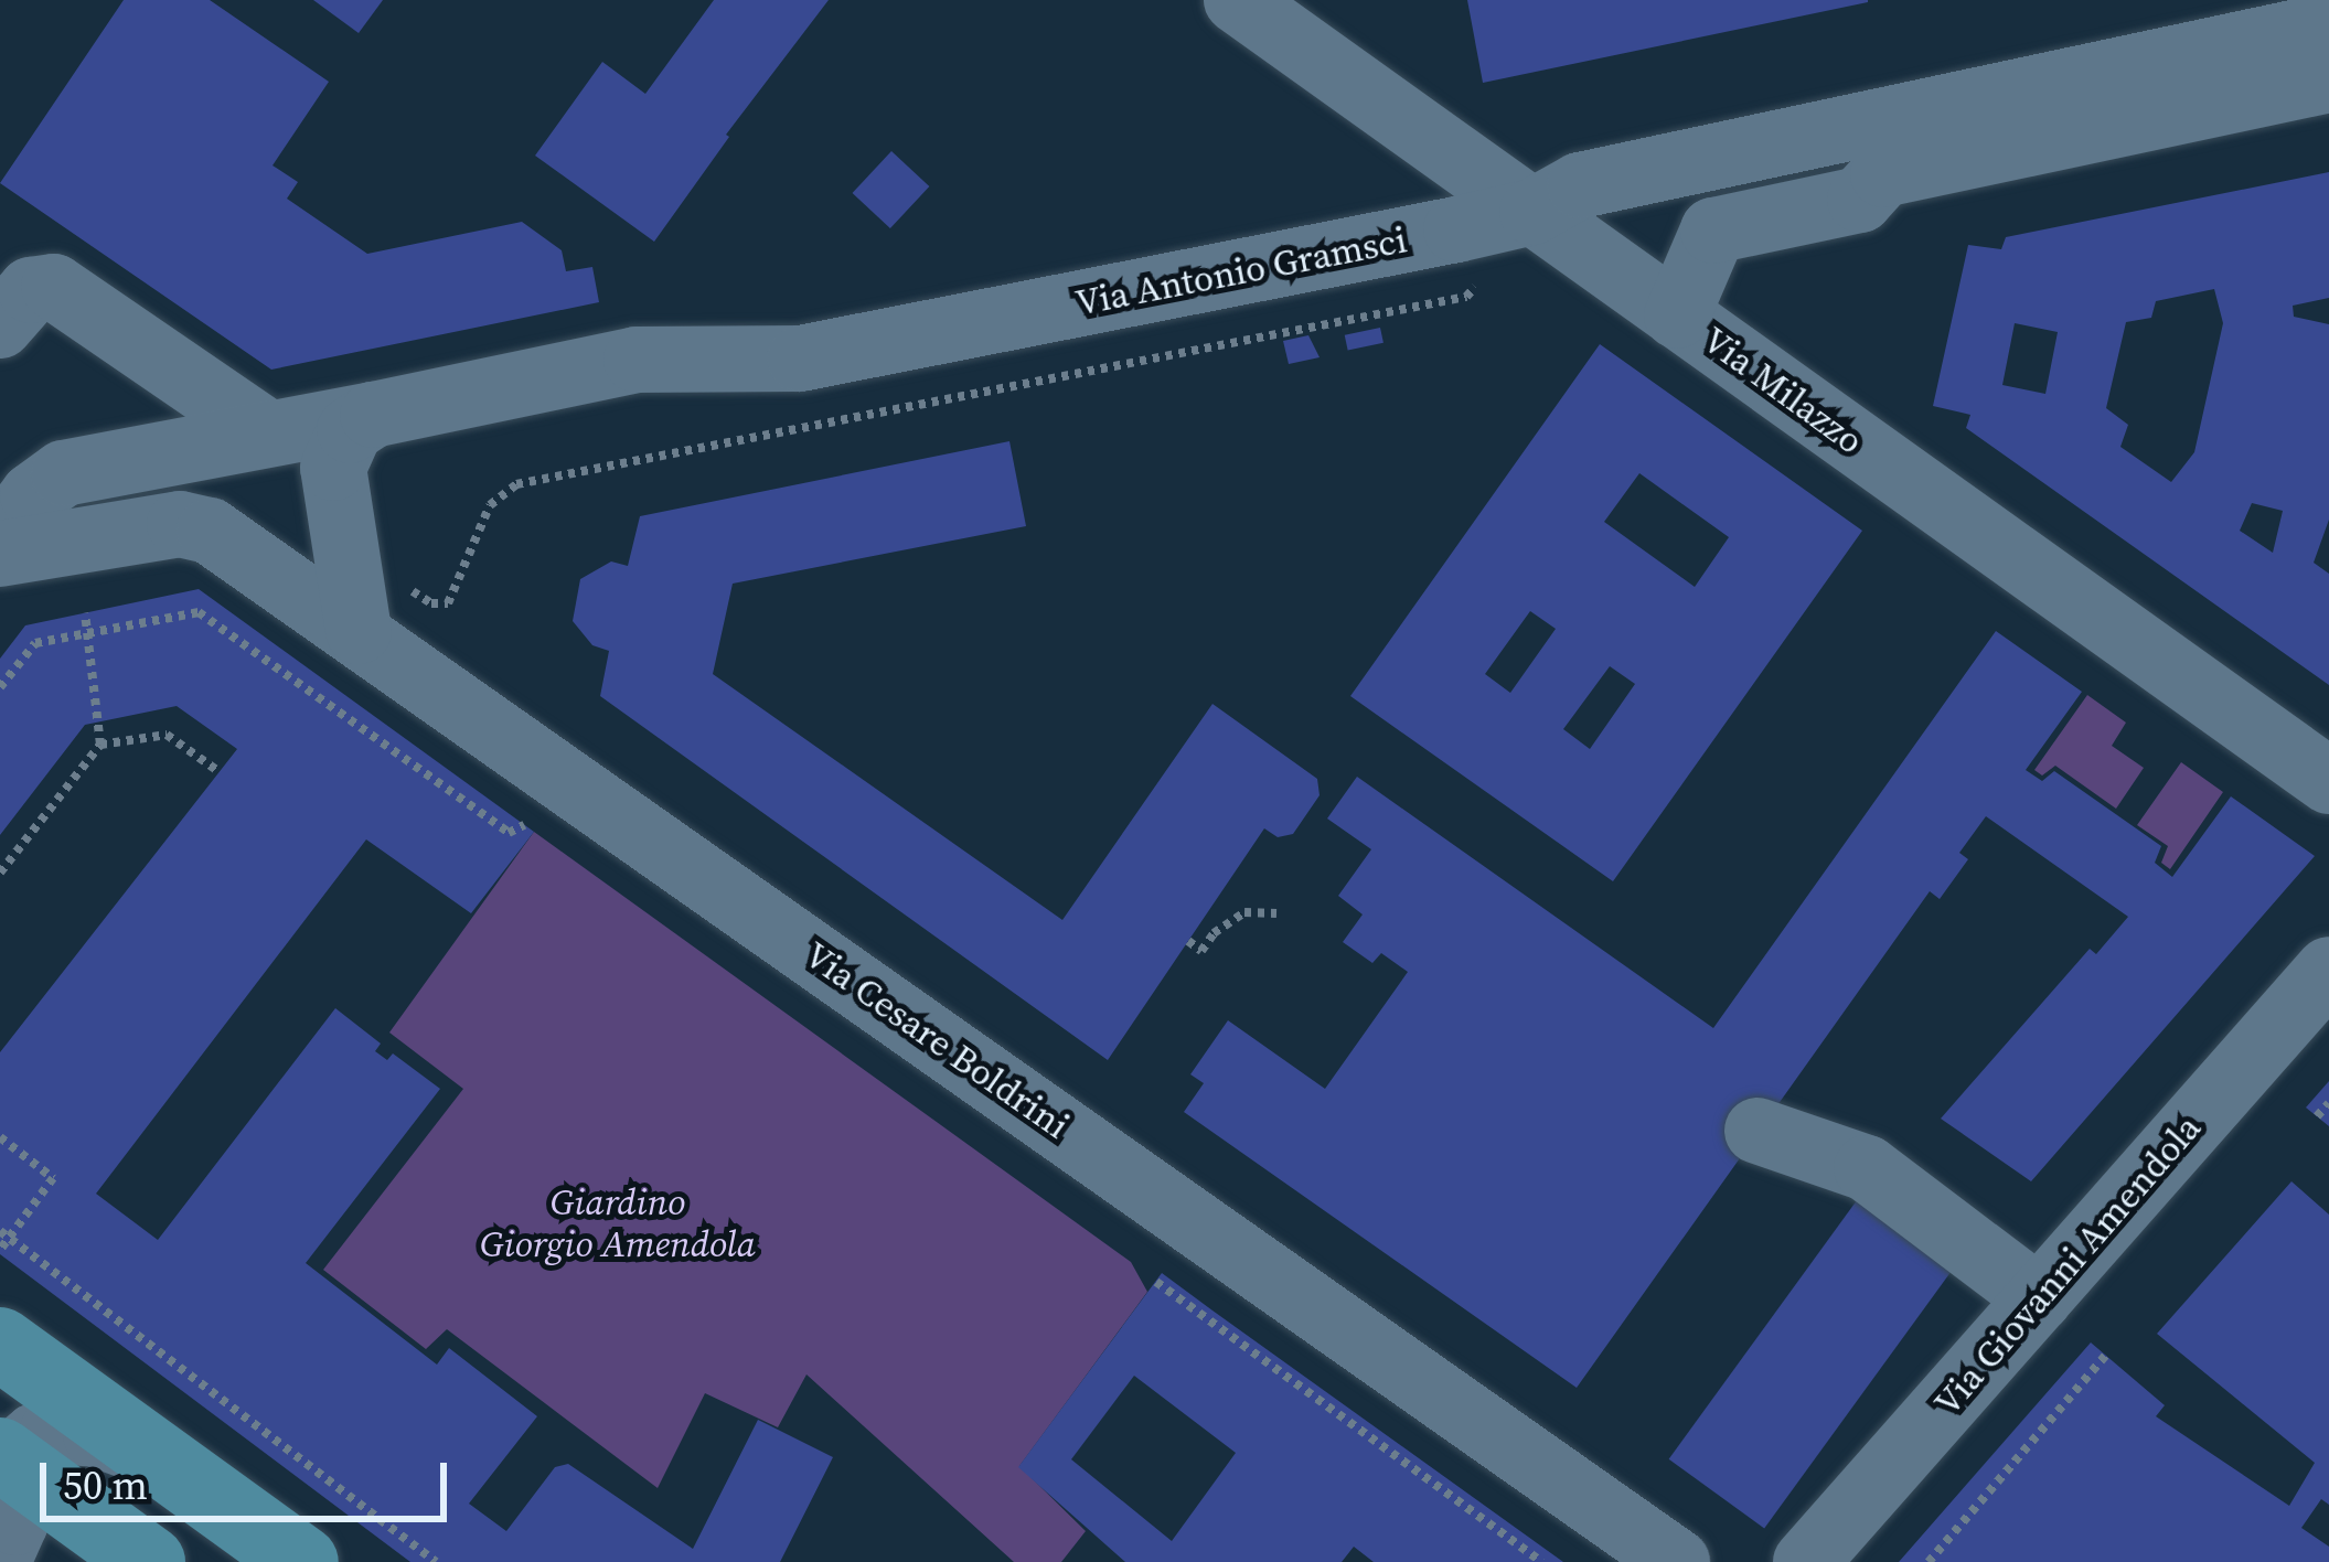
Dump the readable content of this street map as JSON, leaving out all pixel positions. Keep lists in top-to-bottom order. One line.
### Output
{"streets":{"street":["Via Antonio Gramsci","Via Milazzo","Via Cesare Boldrini","Via Giovanni Amendola"]},"crossings":[["Via Antonio Gramsci","Via Milazzo"]],"parks":["Giardino Giorgio Amendola"],"scale_bar":"50 m"}
